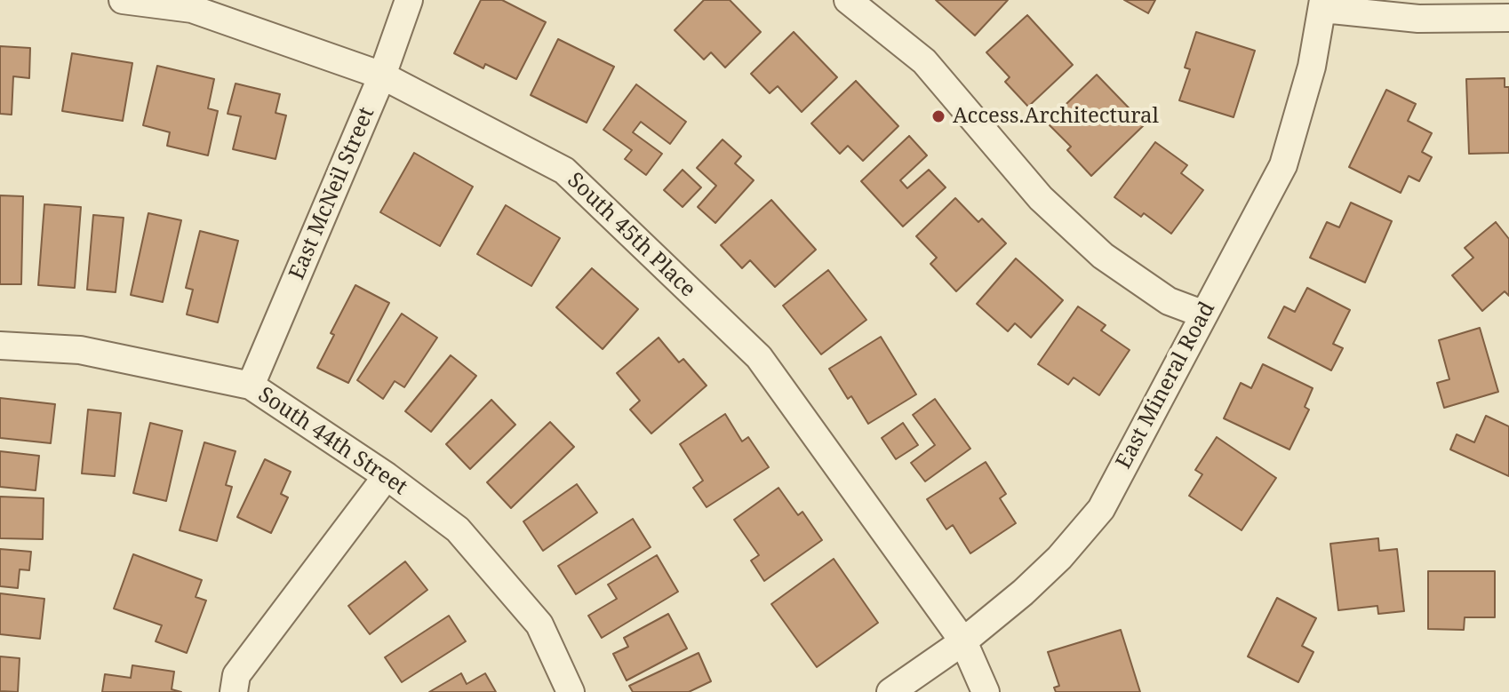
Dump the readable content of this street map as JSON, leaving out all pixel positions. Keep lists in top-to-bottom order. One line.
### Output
{"streets":{"street":["East McNeil Street","South 45th Place","East Mineral Road","South 44th Street"]},"crossings":[["East McNeil Street","South 45th Place"],["East McNeil Street","South 44th Street"],["South 45th Place","East Mineral Road"]],"places":["Access.Architectural"]}
